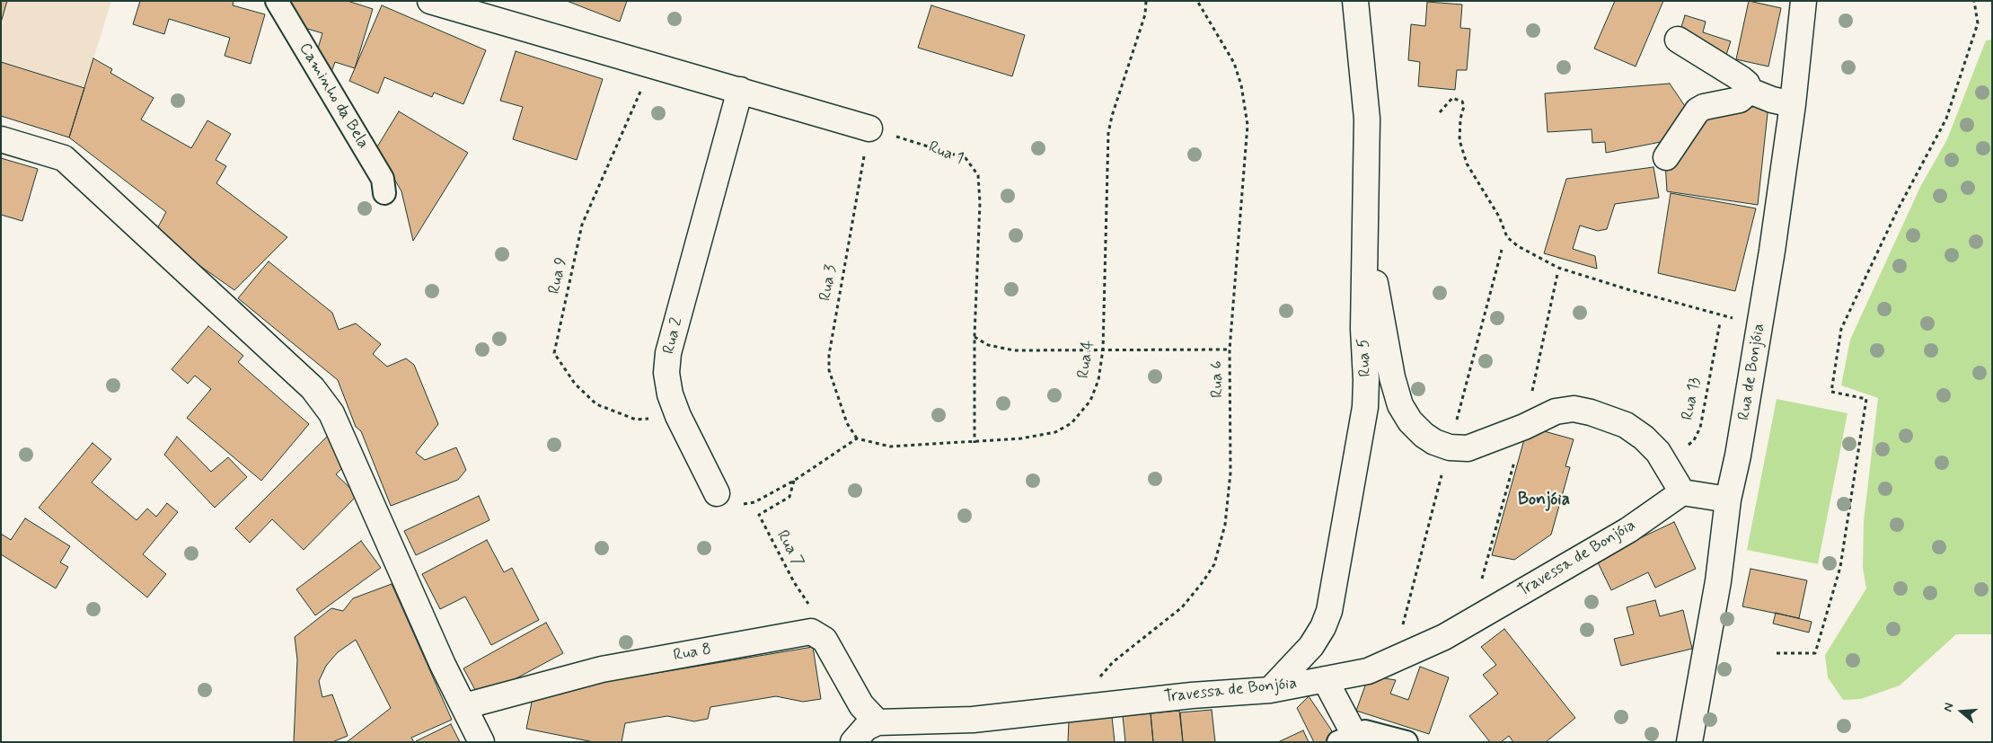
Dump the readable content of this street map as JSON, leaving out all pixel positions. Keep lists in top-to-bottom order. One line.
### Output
{"streets":{"street":["Caminho da Bela","Rua 2","Rua 5","Rua de Bonjóia","Travessa de Bonjóia","Rua 8"],"path":["Rua 1","Rua 9","Rua 3","Rua 4","Rua 6","Rua 13","Rua 7"]},"crossings":[["Rua 1","Rua 3"],["Rua 1","Rua 4"],["Rua 9","Rua 2"],["Rua 3","Rua 4"],["Rua 5","Travessa de Bonjóia"],["Rua 6","Travessa de Bonjóia"],["Rua 7","Rua 8"]],"districts":["Bonjóia"],"north":"left"}
